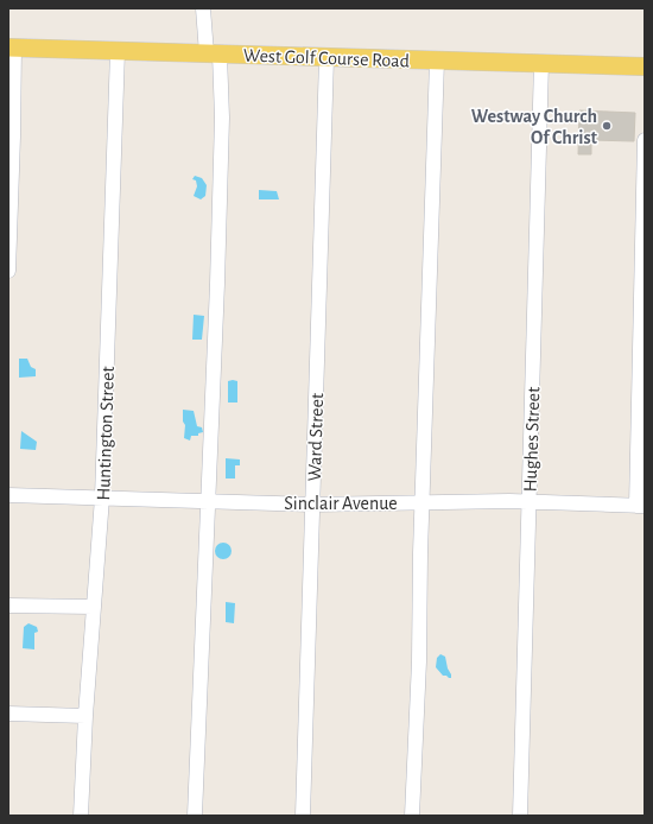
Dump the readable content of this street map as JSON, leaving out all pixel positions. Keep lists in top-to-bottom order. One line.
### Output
{"streets":{"main road":["West Golf Course Road"],"street":["Huntington Street","Ward Street","Hughes Street","Sinclair Avenue"]},"crossings":[["West Golf Course Road","Huntington Street"],["West Golf Course Road","Ward Street"],["West Golf Course Road","Hughes Street"],["Huntington Street","Sinclair Avenue"],["Ward Street","Sinclair Avenue"],["Hughes Street","Sinclair Avenue"]],"places":["Westway Church Of Christ"]}
